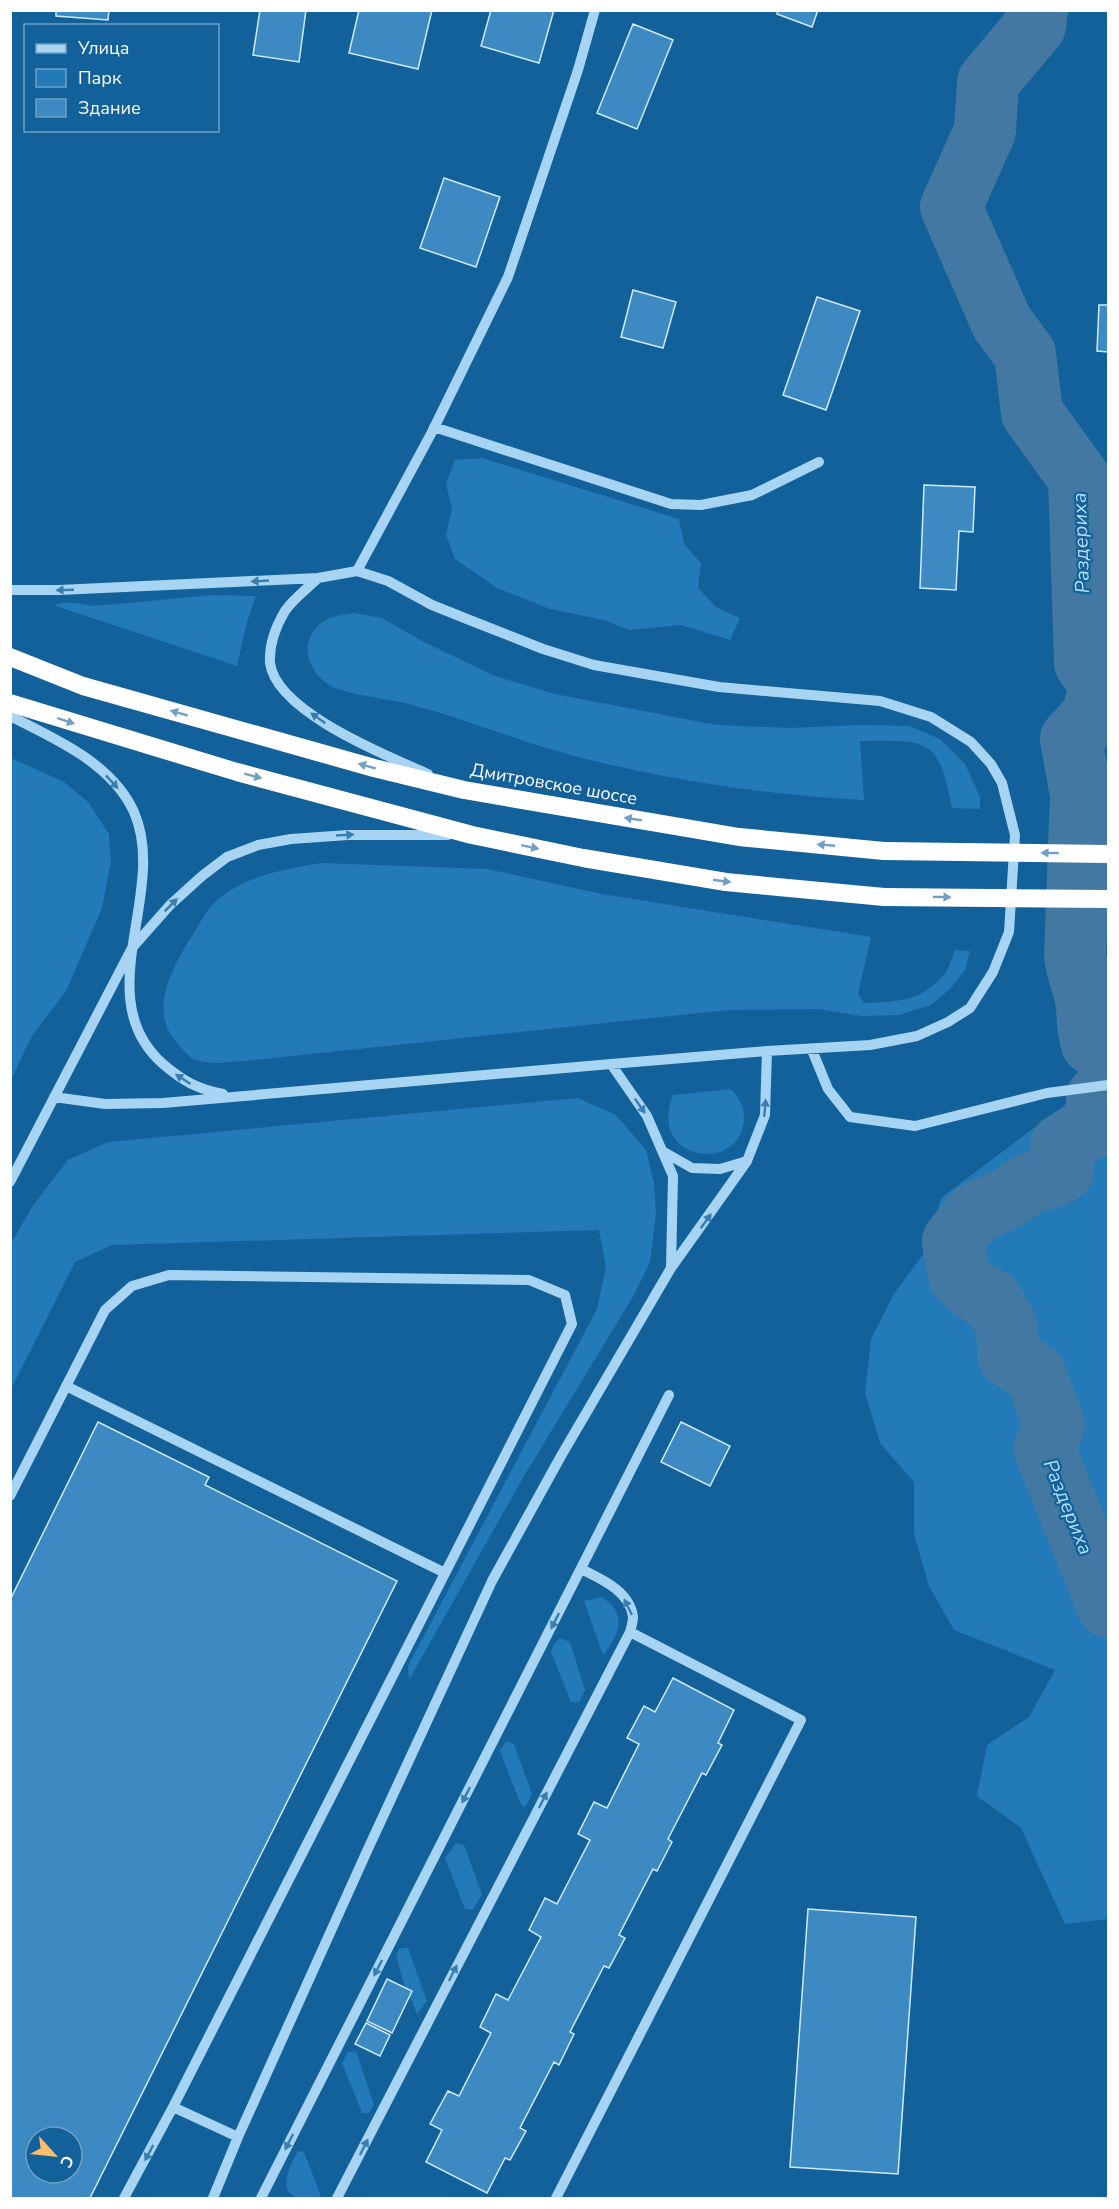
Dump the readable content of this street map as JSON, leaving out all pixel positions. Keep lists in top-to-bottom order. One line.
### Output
{"streets":{"highway":["Дмитровское шоссе"]},"water":["Раздериха"],"legend":["Улица","Парк","Здание"],"north":"bottom right"}
